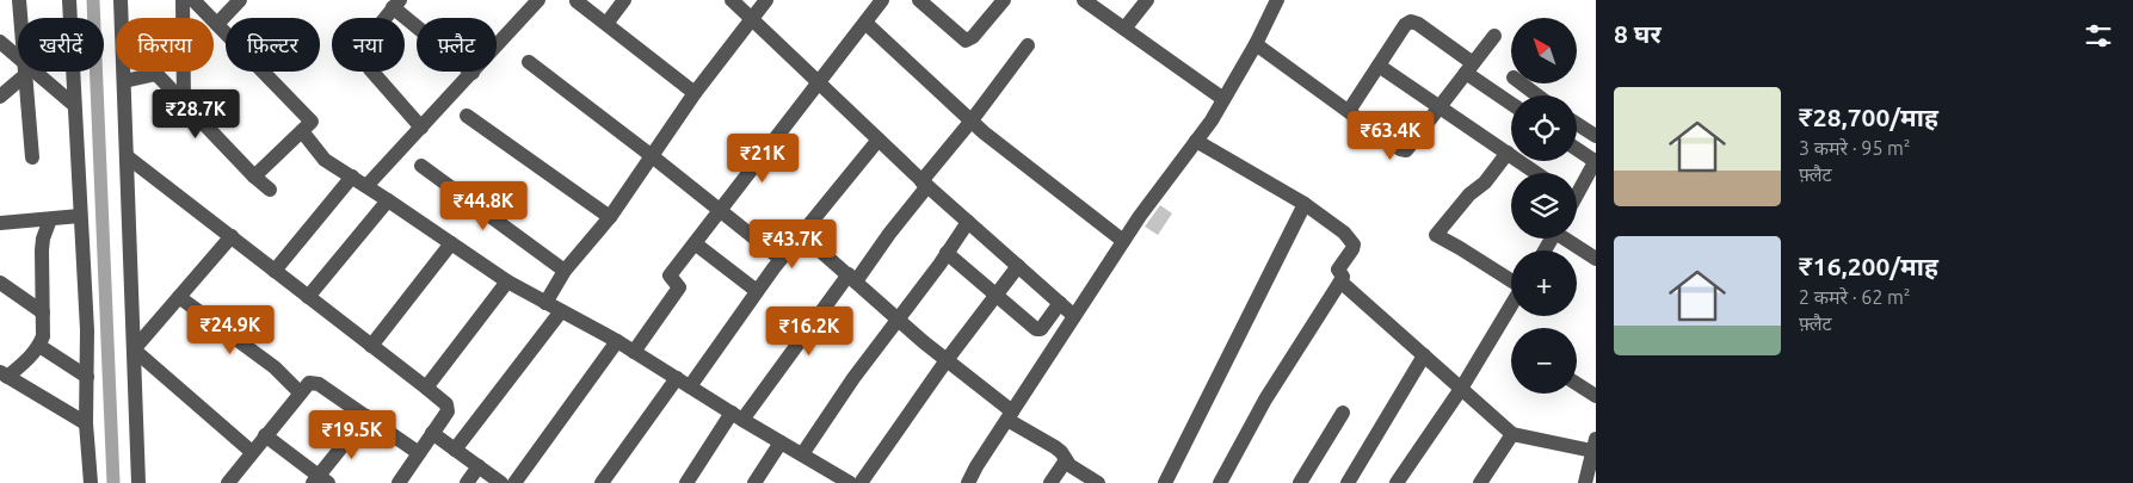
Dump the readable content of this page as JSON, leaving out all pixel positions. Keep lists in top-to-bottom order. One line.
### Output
{"north":"top left","page":{"heading":"8 घर","map_buttons":["+","−"],"chip":["खरीदें","किराया","फ़िल्टर","नया","फ़्लैट"],"list":[{"name":"₹28,700/माह","note":"3 कमरे · 95 m² · फ़्लैट"},{"name":"₹16,200/माह","note":"2 कमरे · 62 m² · फ़्लैट"}],"price":["₹28.7K","₹63.4K","₹21K","₹44.8K","₹43.7K","₹24.9K","₹16.2K","₹19.5K"]}}
